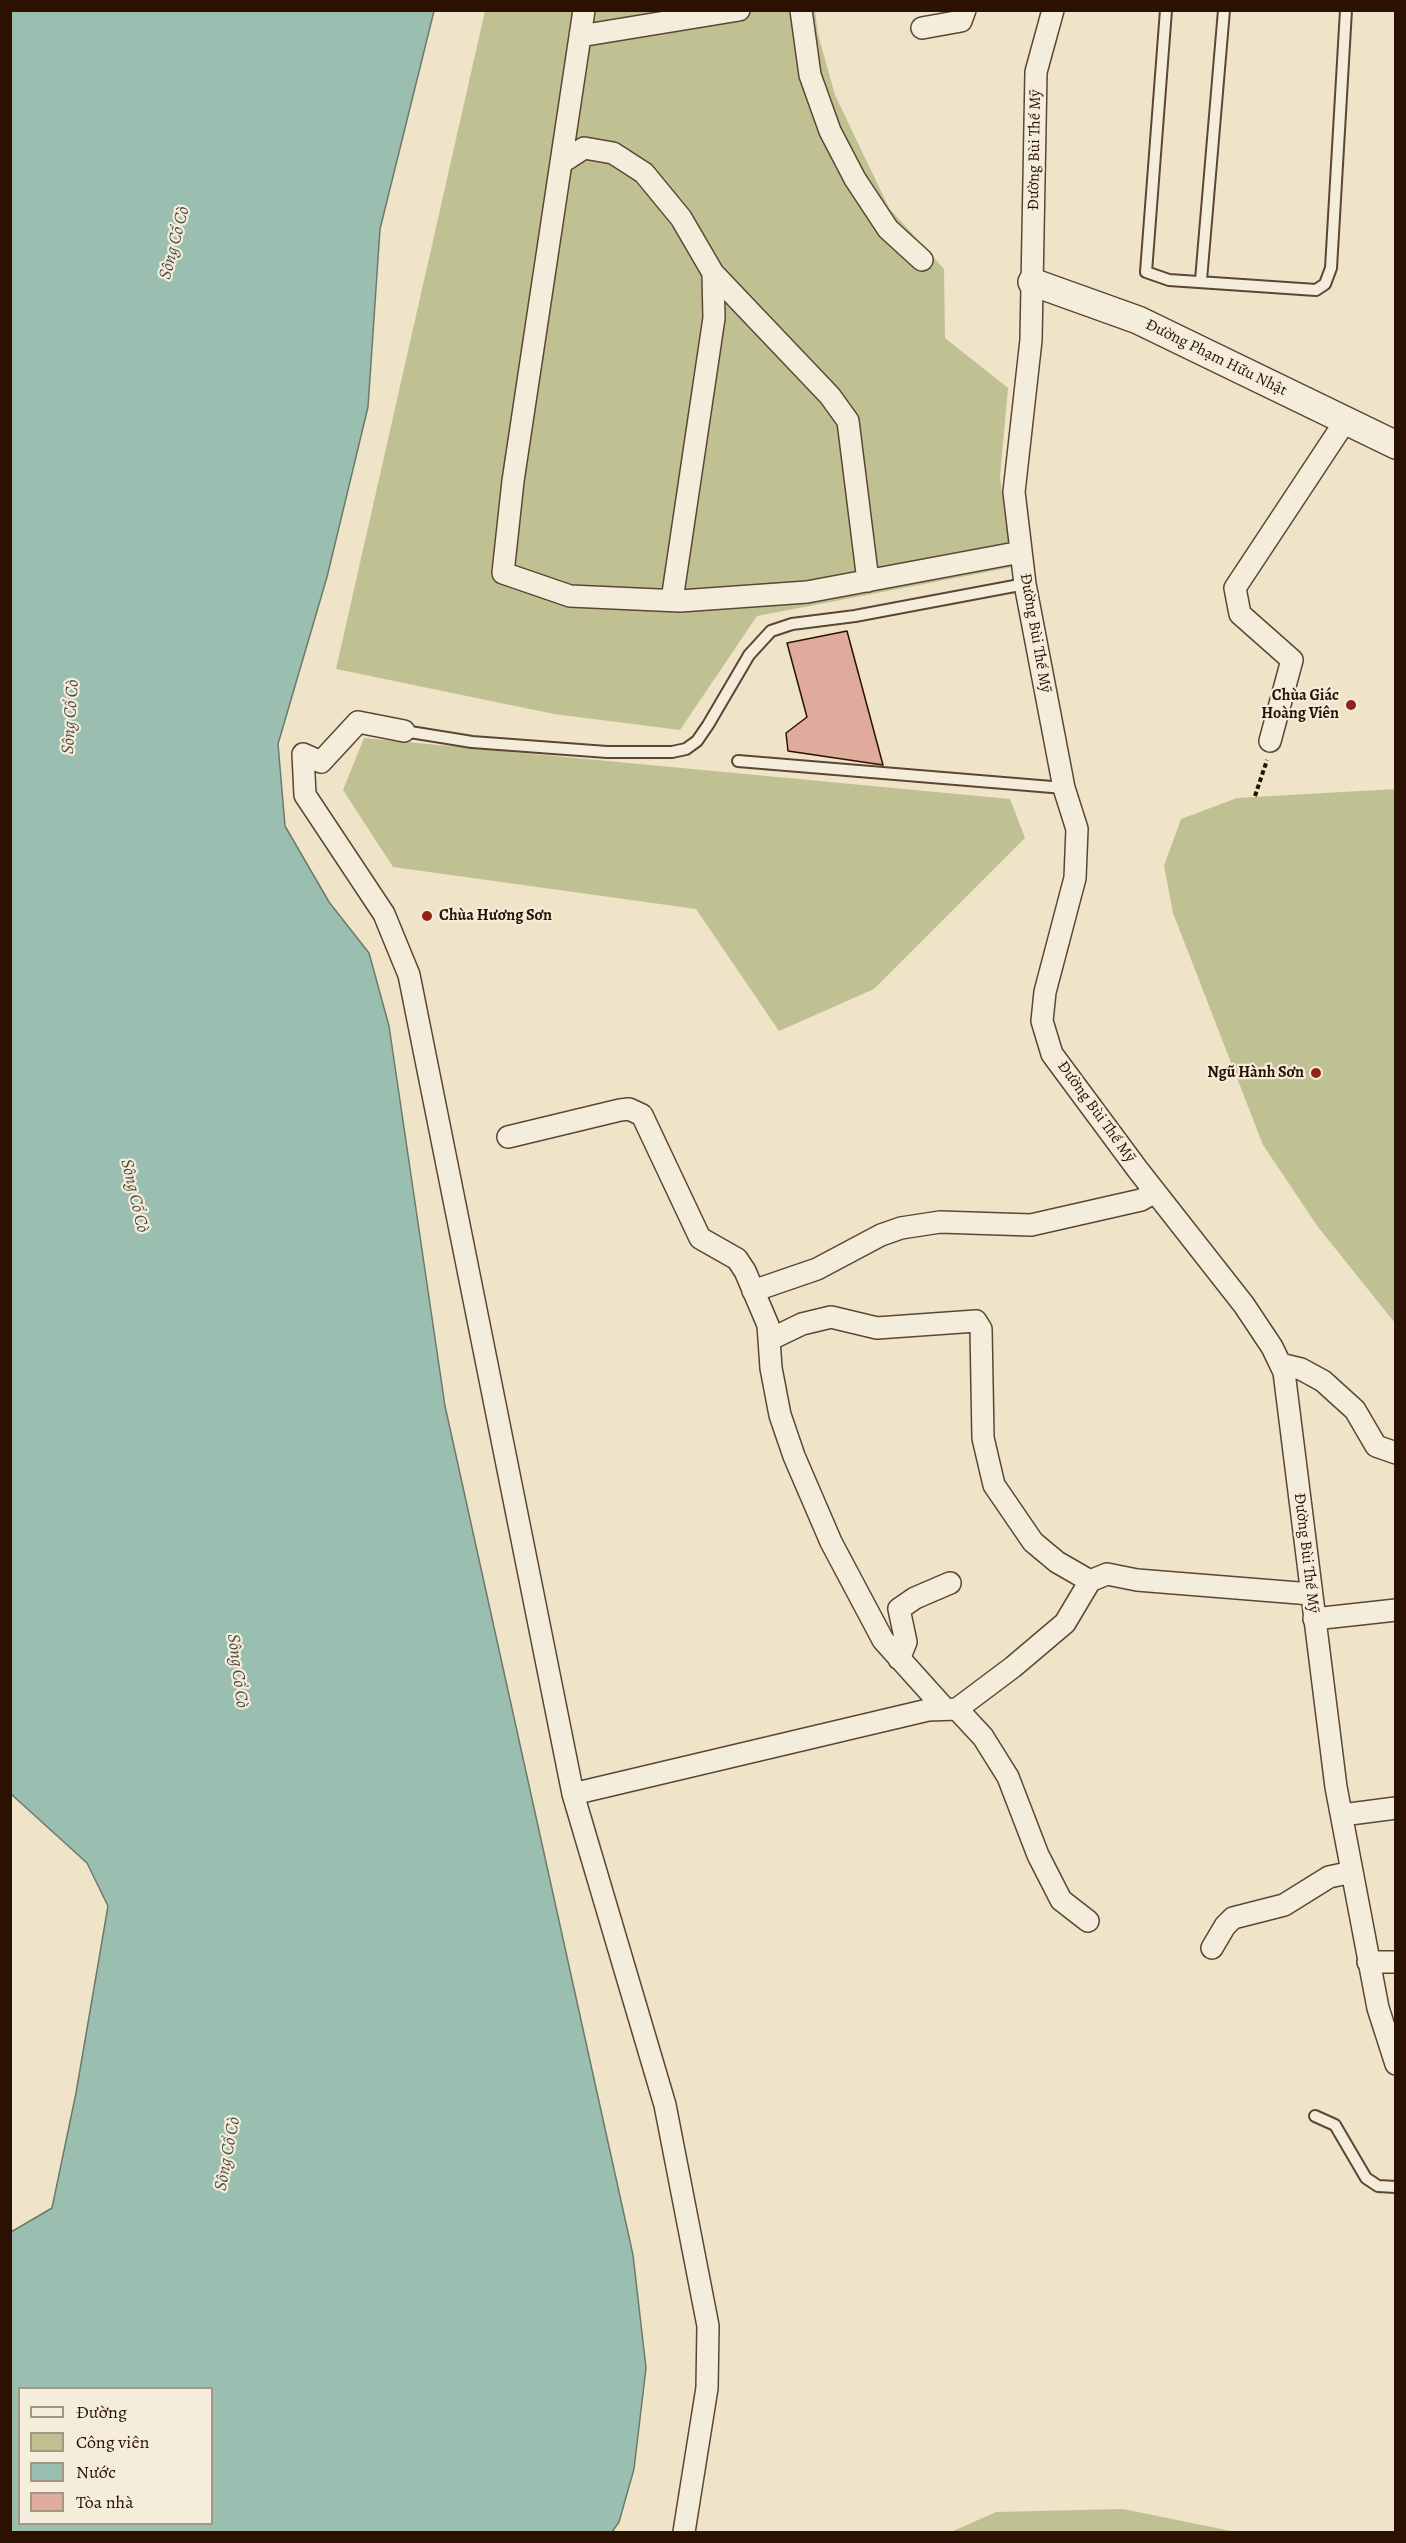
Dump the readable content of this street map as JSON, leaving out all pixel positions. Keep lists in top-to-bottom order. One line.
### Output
{"streets":{"street":["Đường Bùi Thế Mỹ","Đường Phạm Hữu Nhật"]},"crossings":[["Đường Bùi Thế Mỹ","Đường Phạm Hữu Nhật"]],"water":["Sông Cổ Cò"],"places":["Chùa Giác Hoàng Viên","Chùa Hương Sơn","Ngũ Hành Sơn"],"legend":["Đường","Công viên","Nước","Tòa nhà"]}
